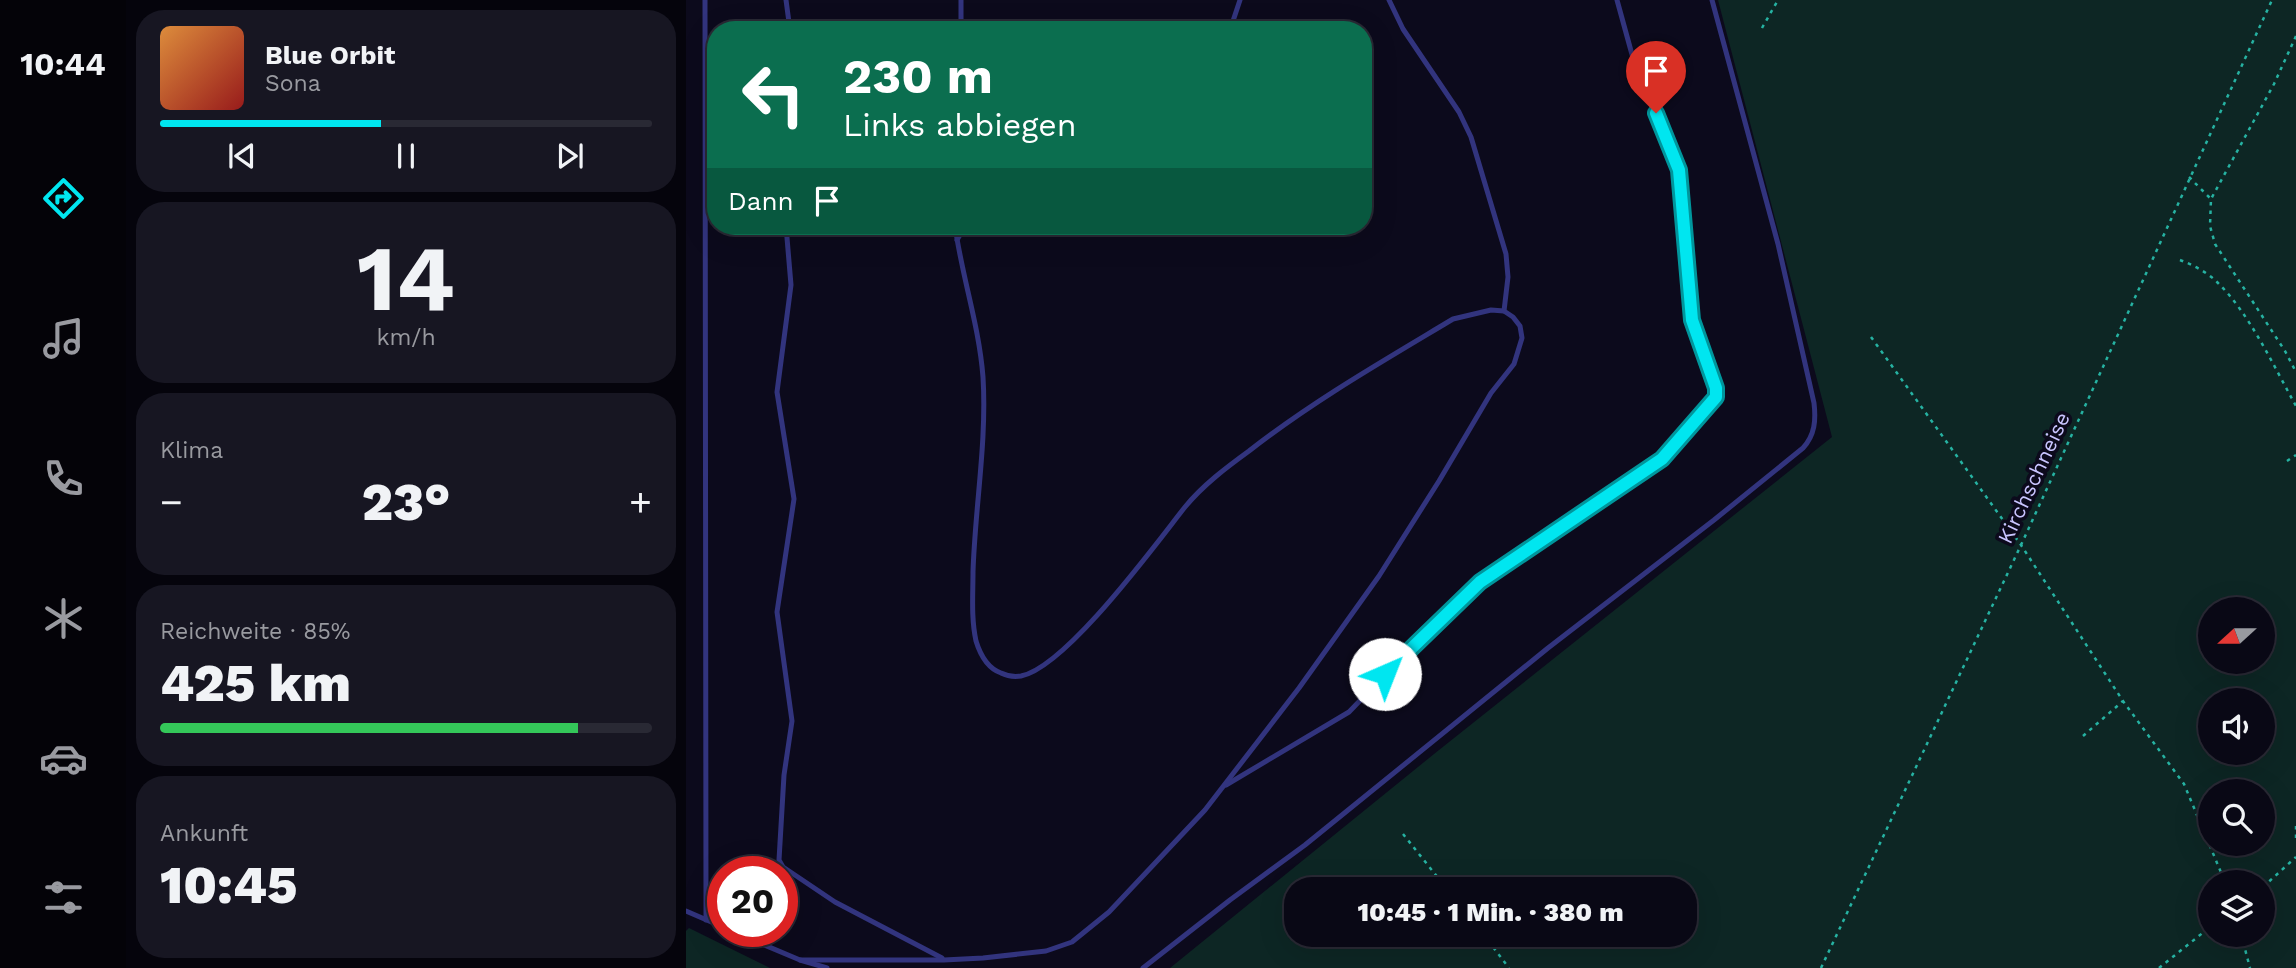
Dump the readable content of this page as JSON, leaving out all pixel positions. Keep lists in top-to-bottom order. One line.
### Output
{"streets":{"path":["Kirchschneise"]},"north":"left","page":{"tabs":"10:44","turn":["230 m","Links abbiegen"],"song":["Blue Orbit","Sona"],"then":"Dann","tile":[["14","km/h"],"Klima",["Reichweite · 85%","425 km"],["Ankunft","10:45"]],"heat":["−","23°","+"],"limit":"20","trip":"10:45 · 1 Min. · 380 m"}}
